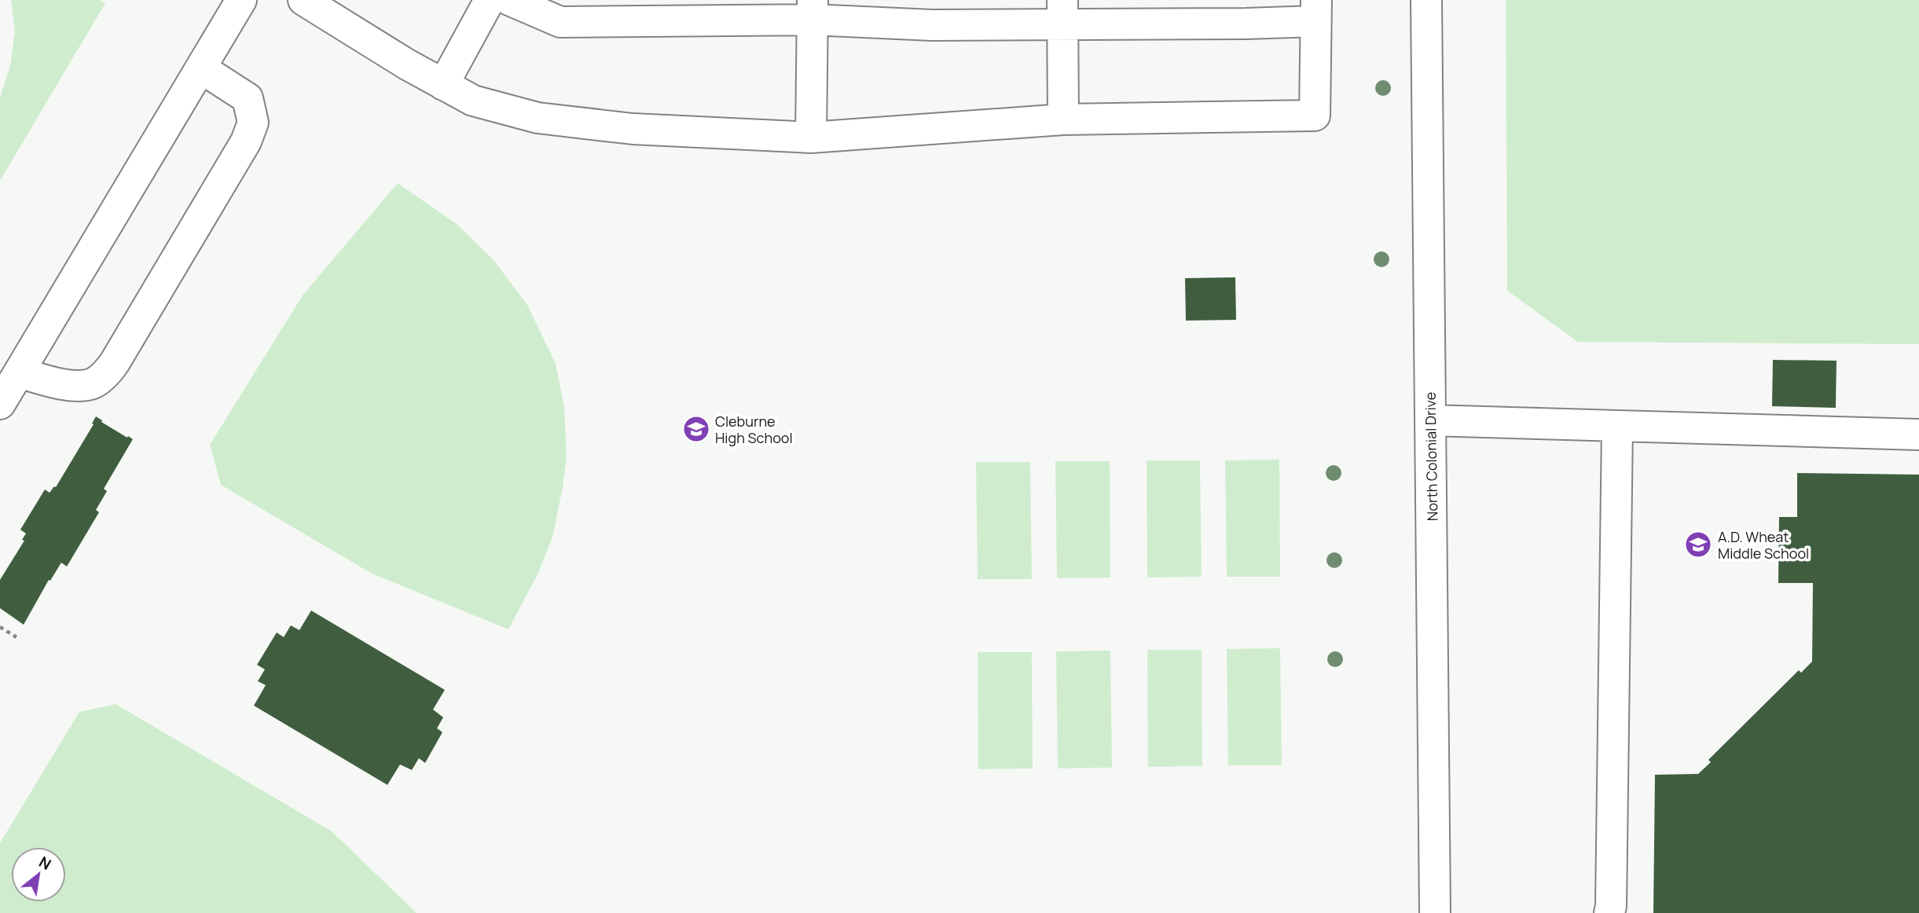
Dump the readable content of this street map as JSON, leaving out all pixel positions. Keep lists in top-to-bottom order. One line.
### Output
{"streets":{"street":["North Colonial Drive"]},"places":{"school or university":["Cleburne High School","A.D. Wheat Middle School"]},"north":"top right"}
